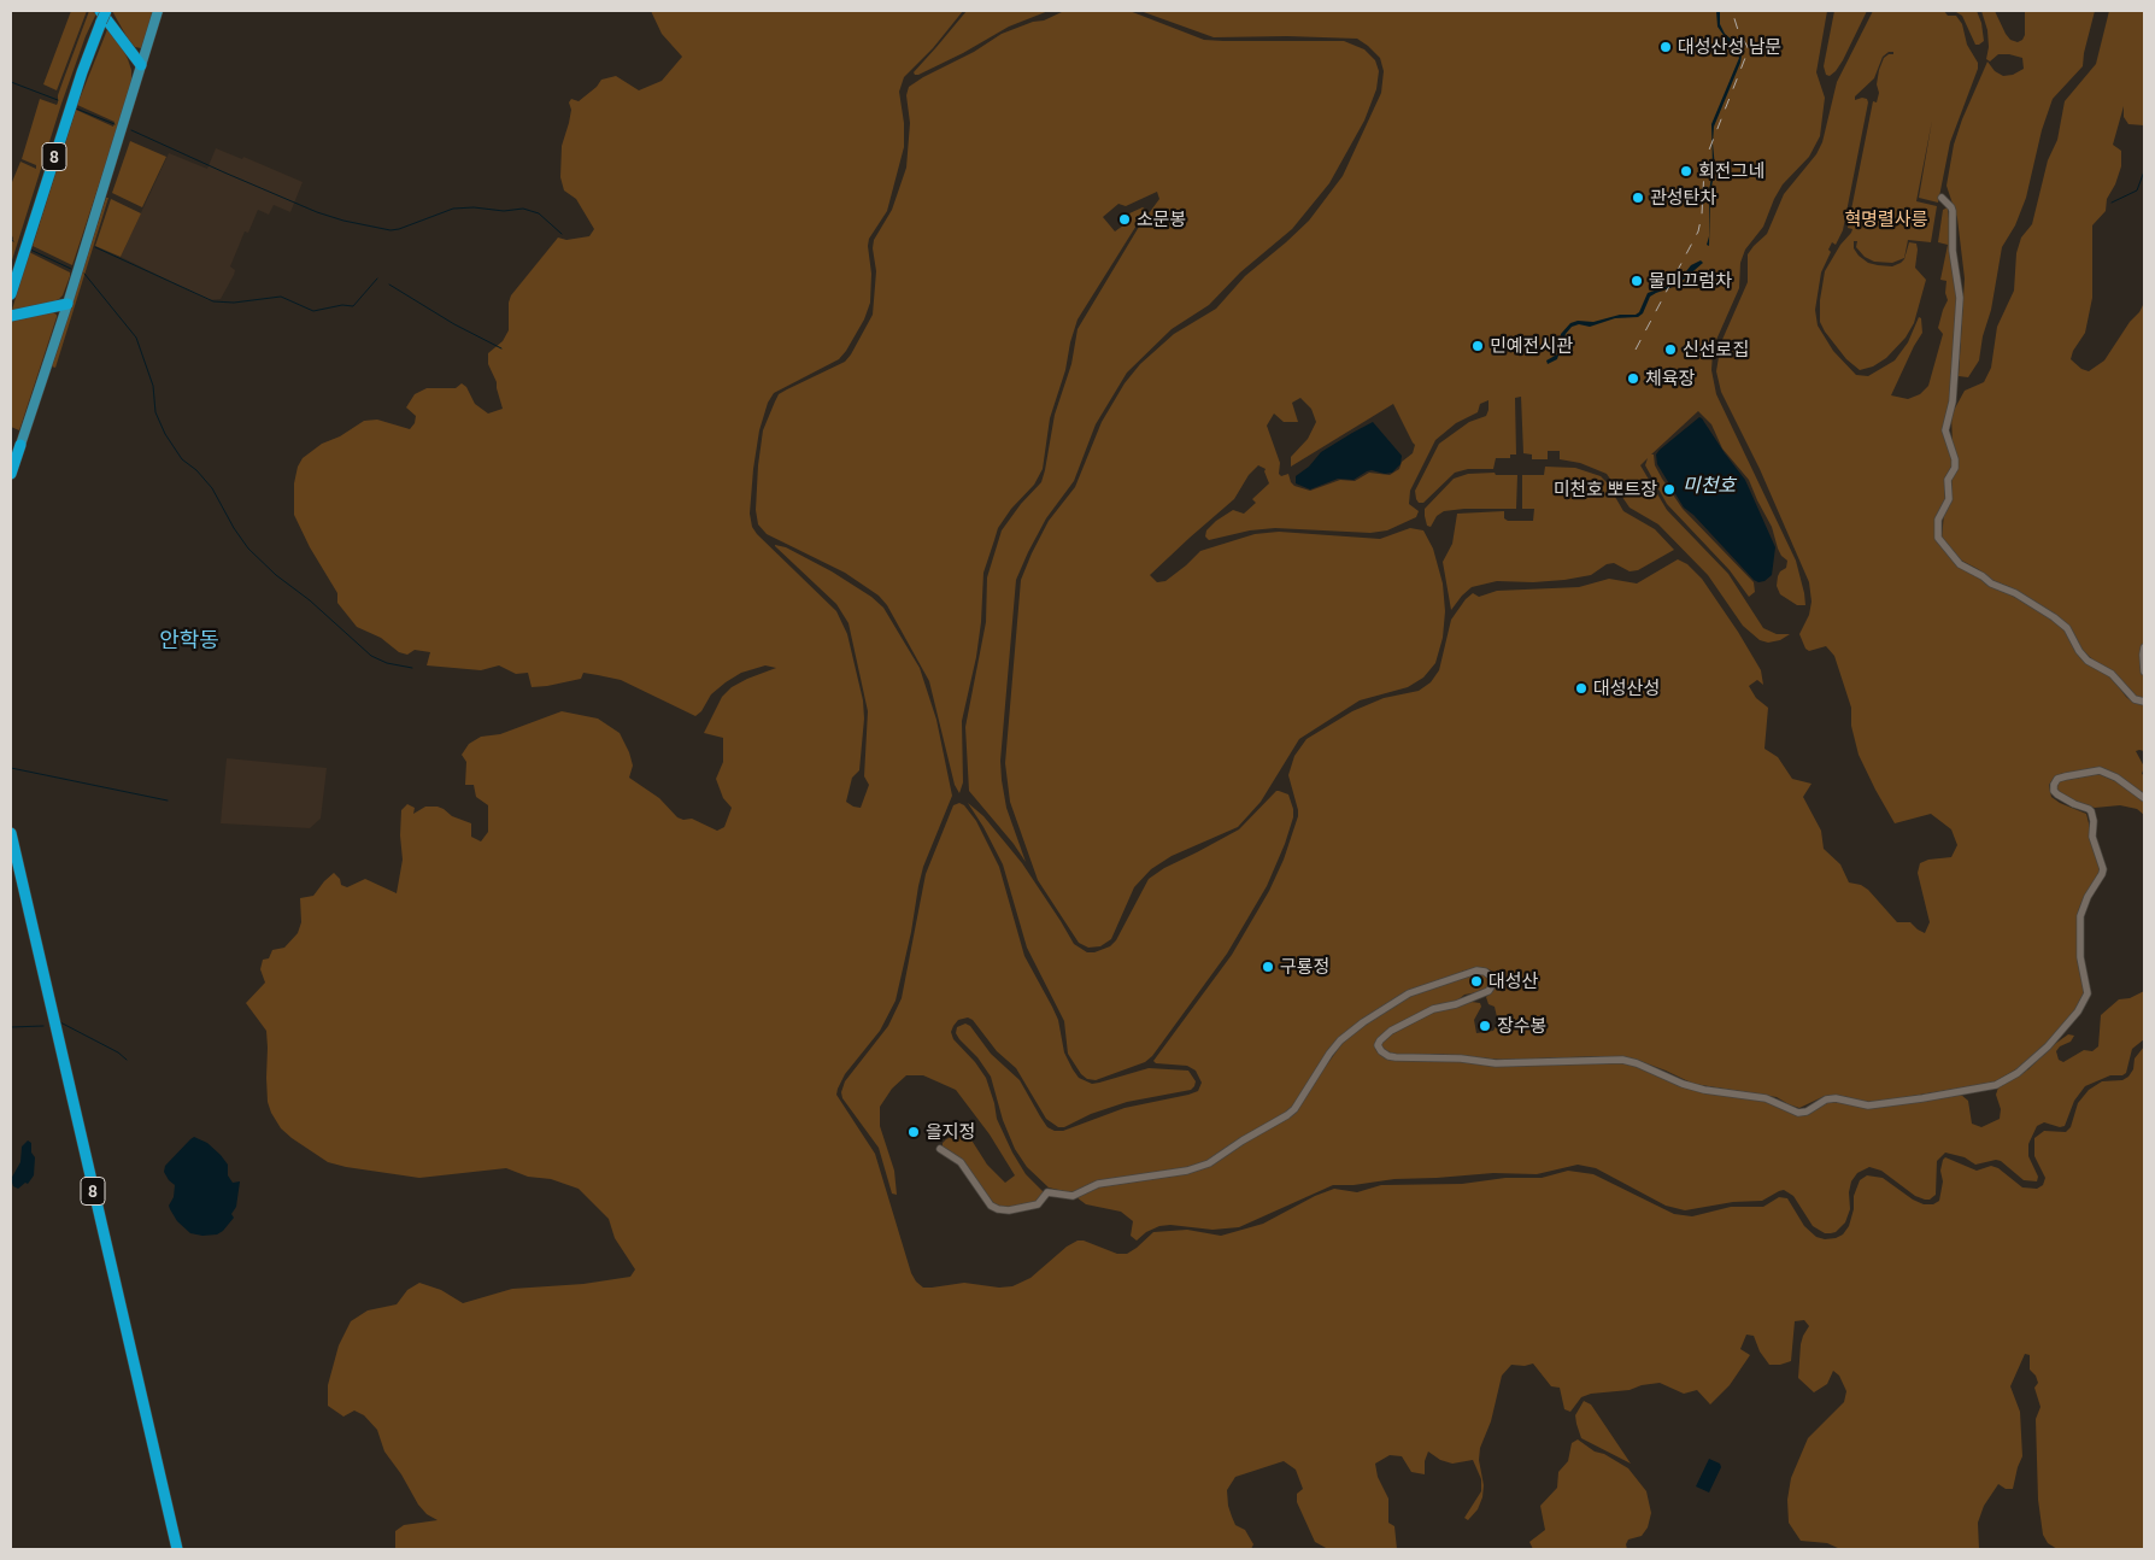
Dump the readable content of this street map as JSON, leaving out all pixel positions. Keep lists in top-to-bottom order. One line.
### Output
{"streets":{"highway":["8"]},"districts":["안학동"],"water":["미천호"],"parks":["혁명렬사릉"],"places":["대성산성 남문","회전그네","관성탄차","소문봉","물미끄럼차","민예전시관","신선로집","체육장","미천호 뽀트장","대성산성","구룡정","대성산","장수봉","을지정"]}
